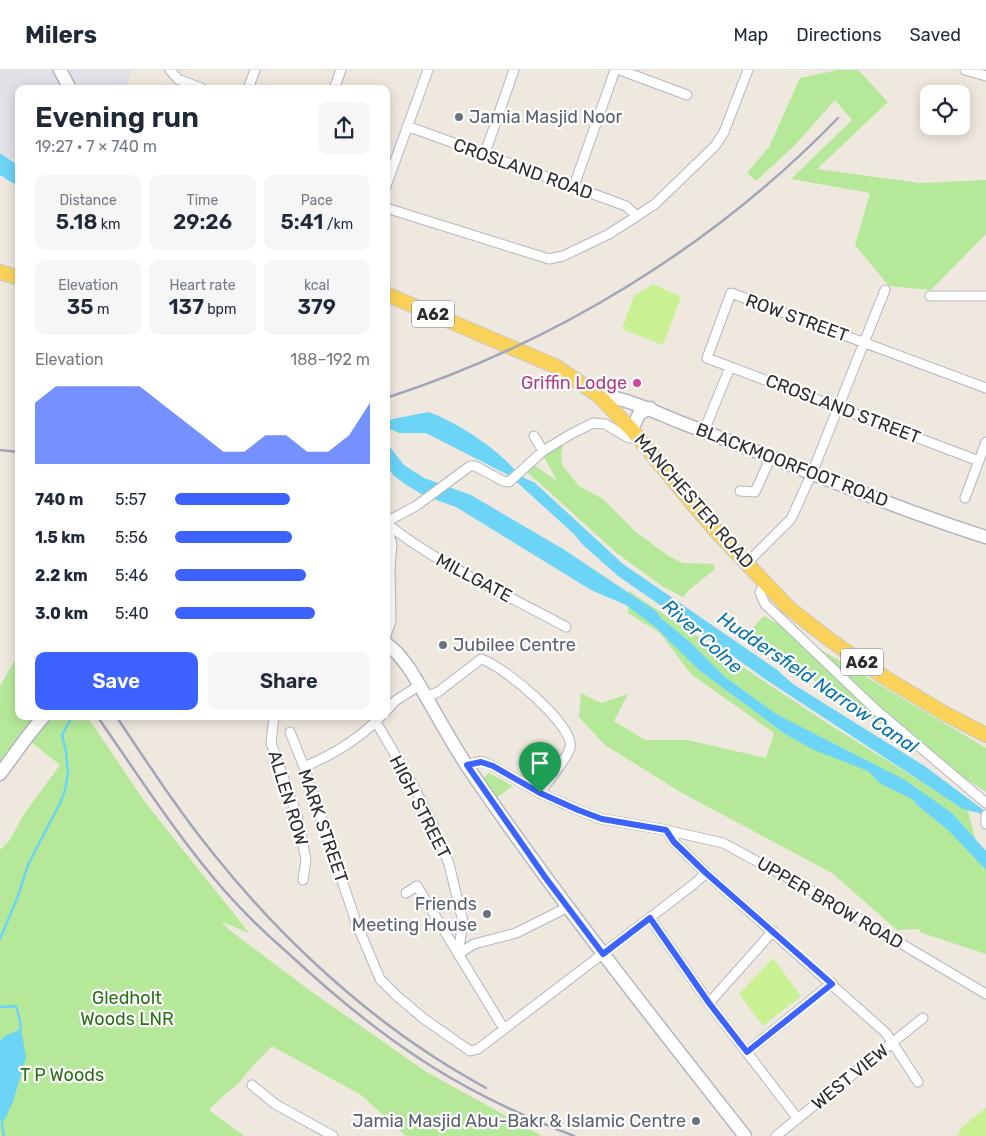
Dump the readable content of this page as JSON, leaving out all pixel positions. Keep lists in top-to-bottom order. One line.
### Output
{"streets":{"main road":["A62","MANCHESTER ROAD"],"street":["CROSLAND ROAD","ROW STREET","CROSLAND STREET","BLACKMOORFOOT ROAD","MILLGATE","ALLEN ROW","HIGH STREET","MARK STREET","UPPER BROW ROAD","WEST VIEW"]},"crossings":[["ROW STREET","CROSLAND STREET"],["BLACKMOORFOOT ROAD","MANCHESTER ROAD"]],"water":["River Colne","Huddersfield Narrow Canal"],"parks":["Gledholt Woods LNR","T P Woods"],"places":["Jamia Masjid Noor","Griffin Lodge","Jubilee Centre","Friends Meeting House","Jamia Masjid Abu-Bakr & Islamic Centre"],"page":{"header":"Milers","nav":["Map","Directions","Saved"],"heading":["Evening run","19:27 · 7 × 740 m"],"stats":[["Distance","5.18 km"],["Time","29:26"],["Pace","5:41 /km"],["Elevation","35 m"],["Heart rate","137 bpm"],["kcal","379"]],"chart":["Elevation","188–192 m"],"list":[{"name":"740 m","note":"5:57"},{"name":"1.5 km","note":"5:56"},{"name":"2.2 km","note":"5:46"},{"name":"3.0 km","note":"5:40"}],"buttons":["Save","Share"]}}
